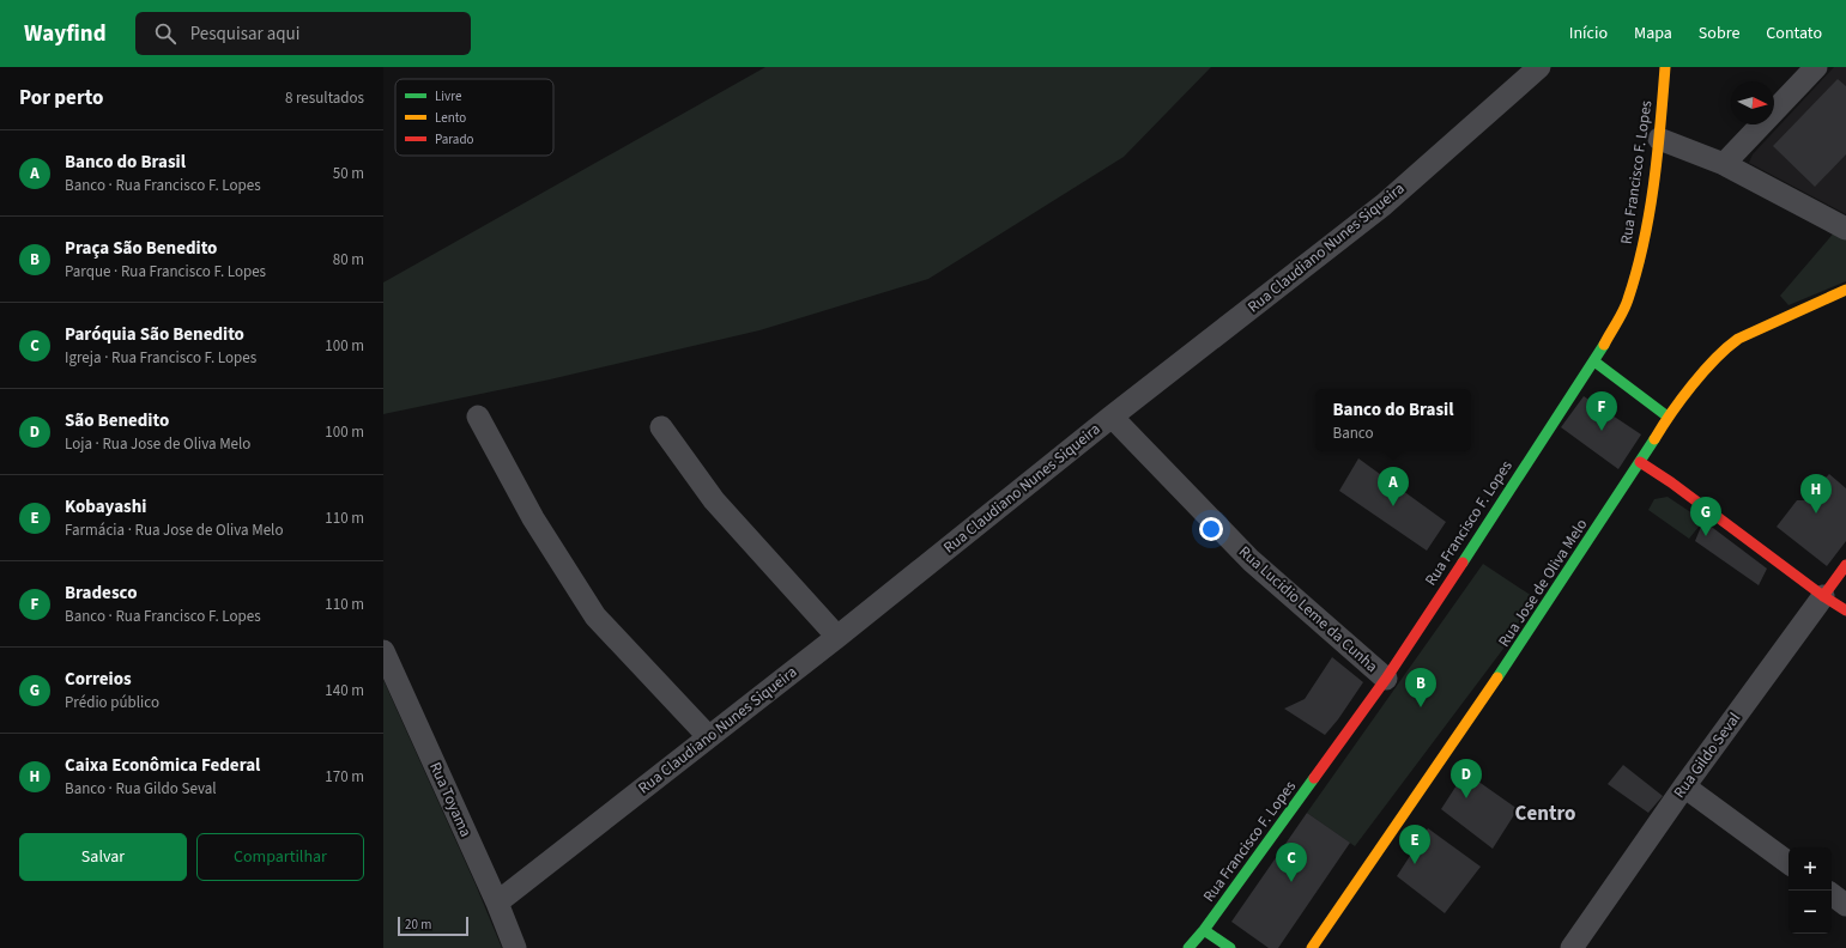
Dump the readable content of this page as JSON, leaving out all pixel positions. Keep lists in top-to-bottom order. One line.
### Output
{"streets":{"street":["Rua Francisco F. Lopes","Rua Claudiano Nunes Siqueira","Rua Jose de Oliva Melo","Rua Lucidio Leme da Cunha","Rua Gildo Seval","Rua Toyama"]},"crossings":[["Rua Francisco F. Lopes","Rua Lucidio Leme da Cunha"],["Rua Claudiano Nunes Siqueira","Rua Lucidio Leme da Cunha"],["Rua Claudiano Nunes Siqueira","Rua Toyama"]],"districts":["Centro"],"legend":["Livre","Lento","Parado"],"scale_bar":"20 m","north":"right","page":{"header":"Wayfind","search":"Pesquisar aqui","nav":["Início","Mapa","Sobre","Contato"],"heading":["Por perto","8 resultados"],"list":[{"mark":"A","name":"Banco do Brasil","note":"Banco · Rua Francisco F. Lopes","value":"50 m"},{"mark":"B","name":"Praça São Benedito","note":"Parque · Rua Francisco F. Lopes","value":"80 m"},{"mark":"C","name":"Paróquia São Benedito","note":"Igreja · Rua Francisco F. Lopes","value":"100 m"},{"mark":"D","name":"São Benedito","note":"Loja · Rua Jose de Oliva Melo","value":"100 m"},{"mark":"E","name":"Kobayashi","note":"Farmácia · Rua Jose de Oliva Melo","value":"110 m"},{"mark":"F","name":"Bradesco","note":"Banco · Rua Francisco F. Lopes","value":"110 m"},{"mark":"G","name":"Correios","note":"Prédio público","value":"140 m"},{"mark":"H","name":"Caixa Econômica Federal","note":"Banco · Rua Gildo Seval","value":"170 m"}],"popup":["Banco do Brasil","Banco"],"pins":["F","A","H","G","B","D","E","C"],"buttons":["Salvar","Compartilhar"],"map_buttons":["+","−"],"scale":"20 m"}}
